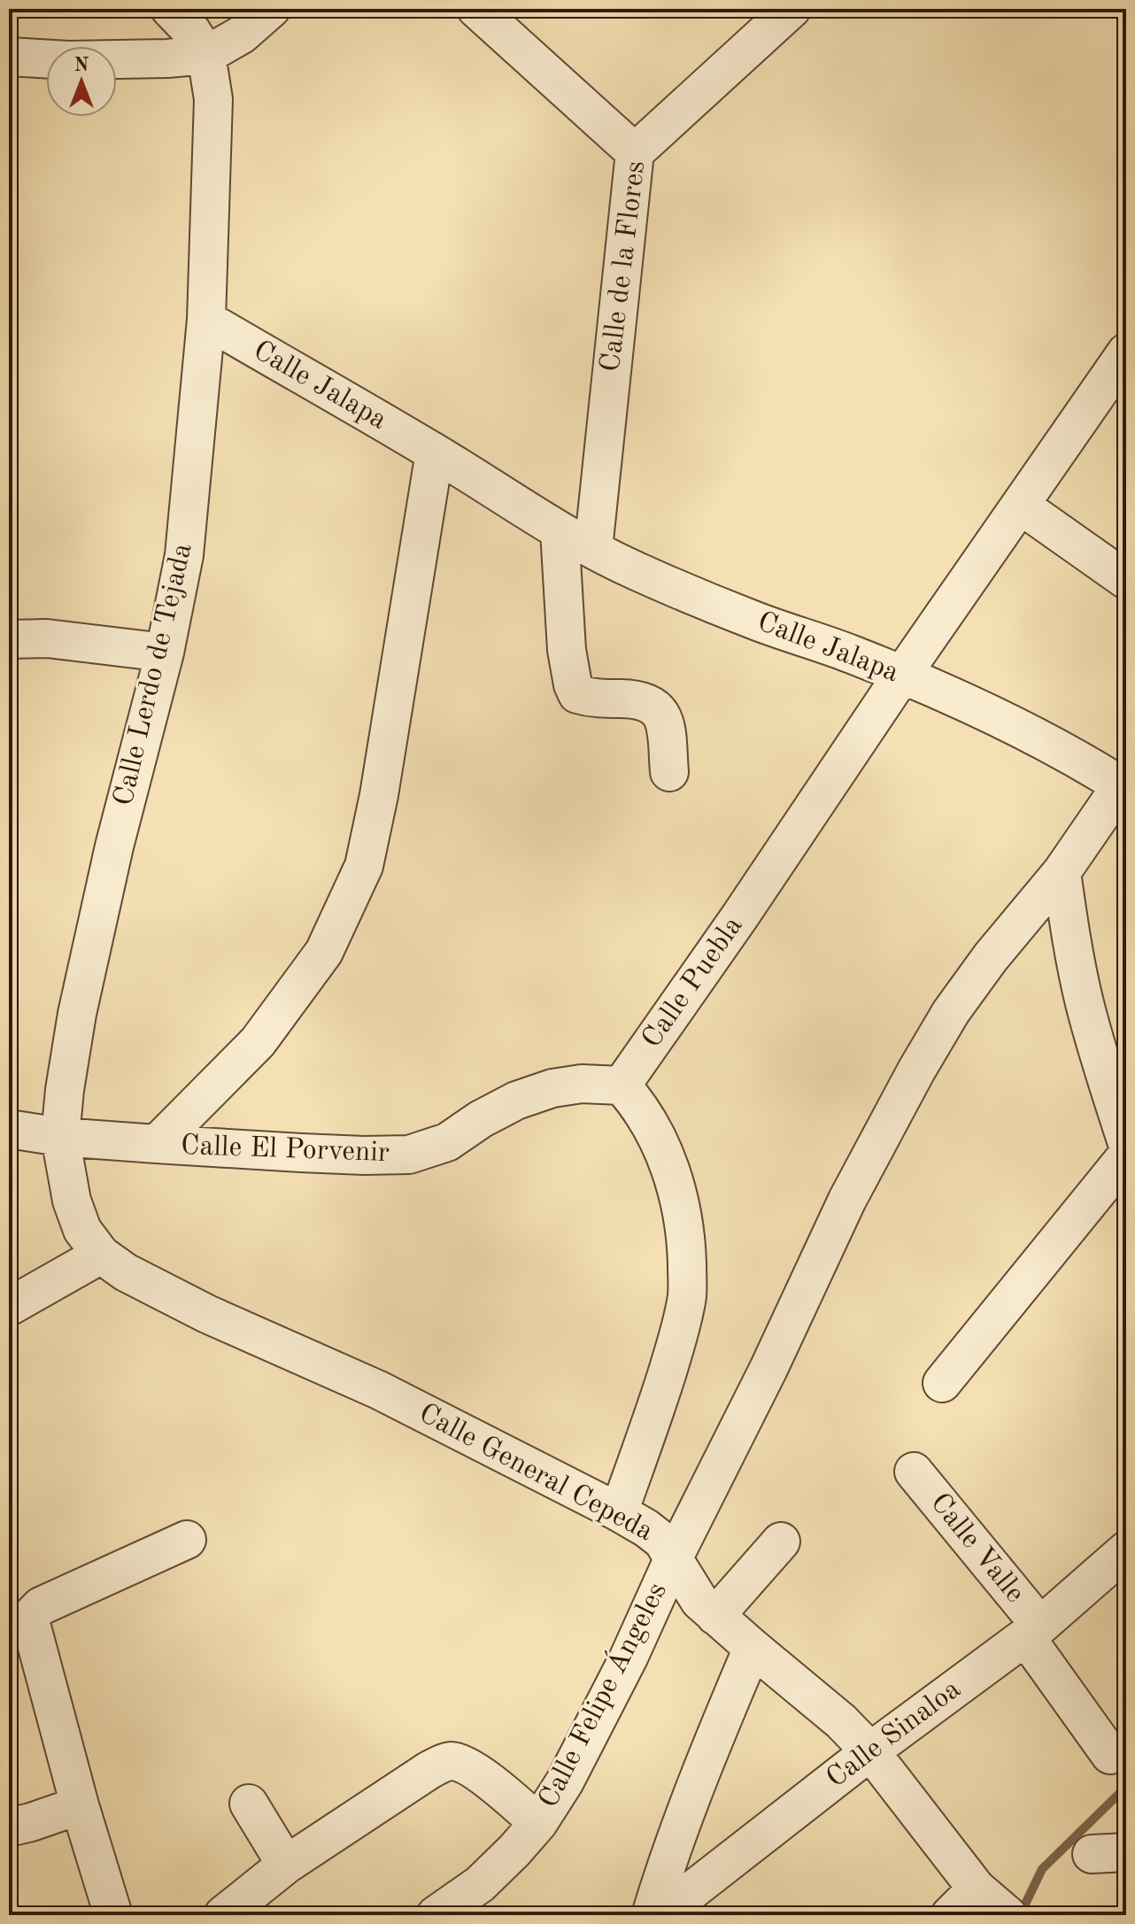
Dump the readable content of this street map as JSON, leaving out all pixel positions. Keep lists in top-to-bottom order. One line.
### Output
{"streets":{"street":["Calle de la Flores","Calle Jalapa","Calle Lerdo de Tejada","Calle Puebla","Calle El Porvenir","Calle General Cepeda","Calle Valle","Calle Felipe Ángeles","Calle Sinaloa"]},"crossings":[["Calle de la Flores","Calle Jalapa"],["Calle Jalapa","Calle Lerdo de Tejada"],["Calle Jalapa","Calle Puebla"],["Calle Jalapa","Calle Felipe Ángeles"],["Calle Lerdo de Tejada","Calle El Porvenir"],["Calle Lerdo de Tejada","Calle General Cepeda"],["Calle Puebla","Calle El Porvenir"],["Calle General Cepeda","Calle Felipe Ángeles"],["Calle General Cepeda","Calle Sinaloa"],["Calle Valle","Calle Sinaloa"]],"north":"top"}
